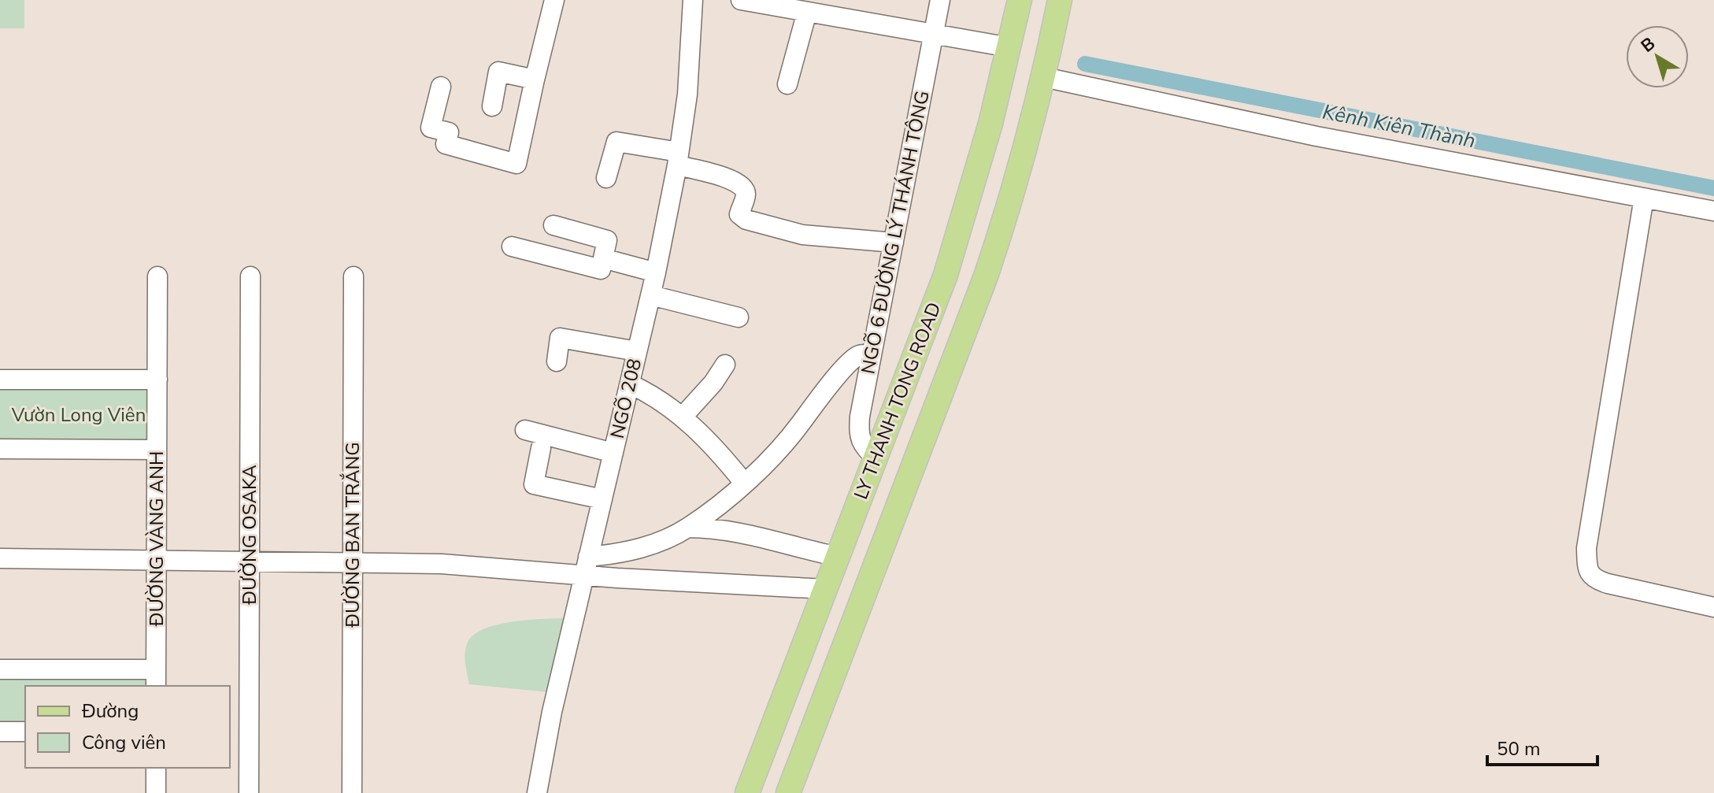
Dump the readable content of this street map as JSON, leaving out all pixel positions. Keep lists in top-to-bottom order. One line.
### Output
{"streets":{"main road":["LY THANH TONG ROAD"],"street":["NGÕ 6 ĐƯỜNG LÝ THÁNH TÔNG","NGÕ 208","ĐƯỜNG OSAKA","ĐƯỜNG BAN TRẮNG","ĐƯỜNG VÀNG ANH"]},"crossings":[["NGÕ 6 ĐƯỜNG LÝ THÁNH TÔNG","LY THANH TONG ROAD"]],"water":["Kênh Kiên Thành"],"parks":["Vườn Long Viên"],"legend":["Đường","Công viên"],"scale_bar":"50 m","north":"top left"}
